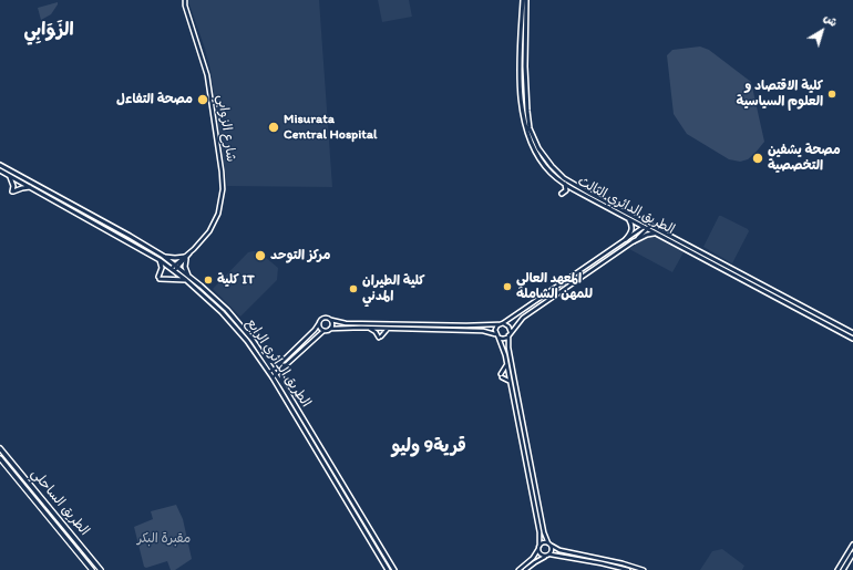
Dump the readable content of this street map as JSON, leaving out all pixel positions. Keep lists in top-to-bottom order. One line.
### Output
{"streets":{"highway":["الطريق الساحلي"],"main road":["الطريق الدائري الثالث","الطريق الدائري الرابع"],"street":["شارع الزوابي"]},"crossings":[["شارع الزوابي","الطريق الدائري الرابع"]],"districts":["الزَوَابِي","قرية9 وليو"],"parks":["مقبرة البكر"],"places":["كلية الاقتصاد و العلوم السياسية","مصحة التفاءل","Misurata Central Hospital","مصحة يشفين التخصصية","مركز التوحد","كلية IT","المعهد العالي للمهن الشامله","كلية الطيران المدني"],"north":"top right"}
